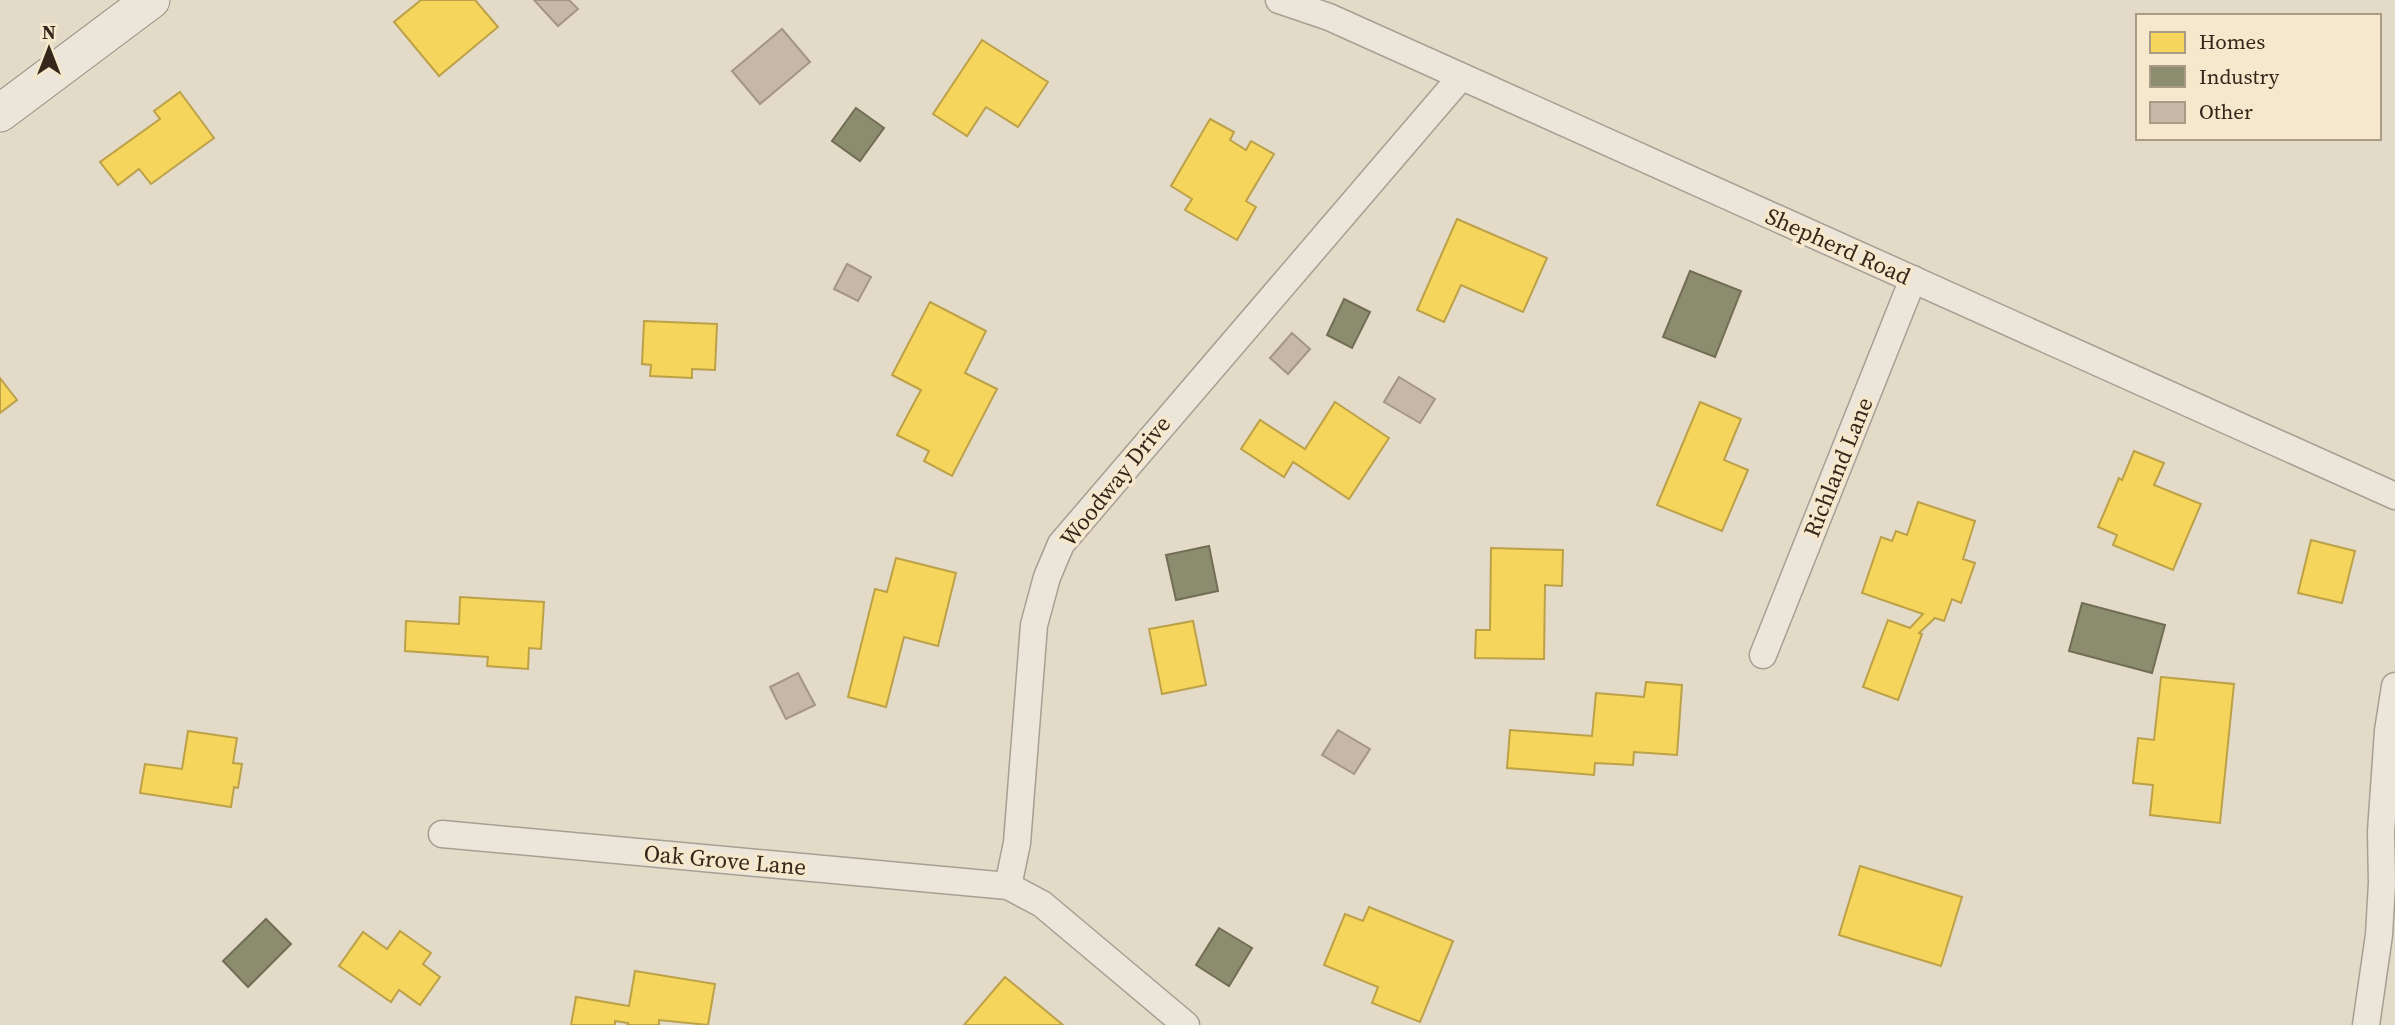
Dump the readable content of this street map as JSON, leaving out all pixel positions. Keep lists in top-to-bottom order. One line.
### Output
{"streets":{"street":["Shepherd Road","Richland Lane","Woodway Drive","Oak Grove Lane"]},"crossings":[["Shepherd Road","Richland Lane"],["Shepherd Road","Woodway Drive"],["Woodway Drive","Oak Grove Lane"]],"legend":["Homes","Industry","Other"],"north":"top"}
